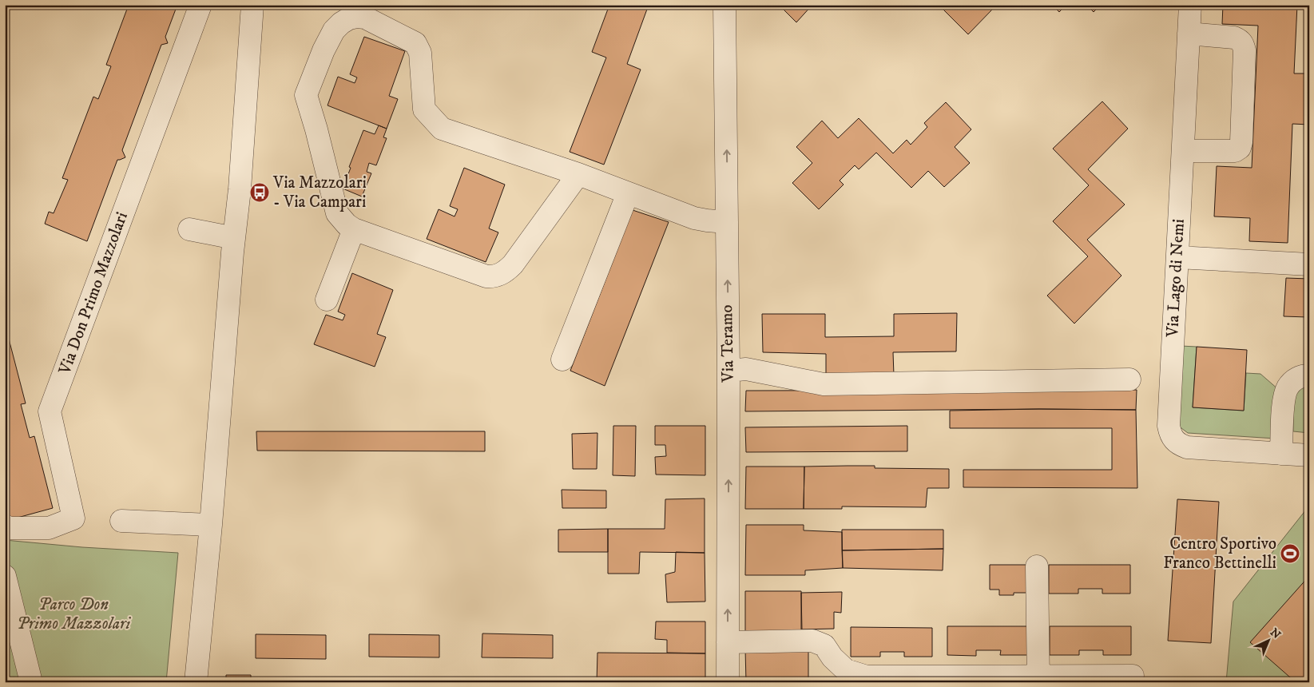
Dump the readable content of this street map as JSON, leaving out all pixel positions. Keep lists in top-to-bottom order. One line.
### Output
{"streets":{"street":["Via Lago di Nemi","Via Don Primo Mazzolari","Via Teramo"]},"one_way":["Via Teramo"],"parks":["Parco Don Primo Mazzolari"],"places":{"bus stop":["Via Mazzolari - Via Campari"],"sports":["Centro Sportivo Franco Bettinelli"]},"north":"top right"}
